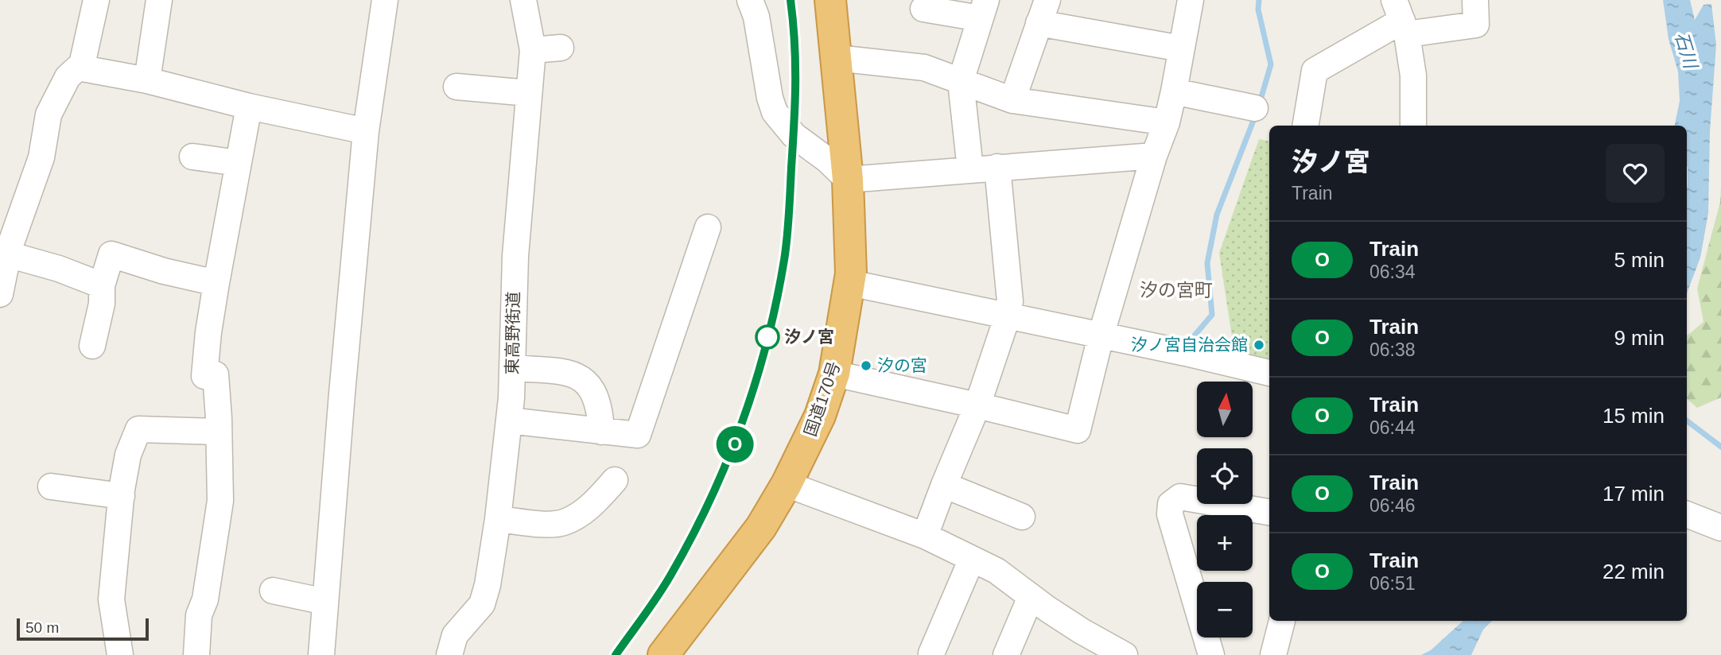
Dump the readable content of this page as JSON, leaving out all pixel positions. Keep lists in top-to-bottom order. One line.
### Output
{"streets":{"highway":["国道170号"],"street":["東高野街道"]},"districts":["汐の宮町"],"water":["石川"],"places":["汐ノ宮","汐ノ宮自治会館","汐の宮"],"scale_bar":"50 m","north":"top","page":{"on_map":"O","heading":["汐ノ宮","Train"],"list":[{"mark":"O","name":"Train","note":"06:34","value":"5 min"},{"mark":"O","name":"Train","note":"06:38","value":"9 min"},{"mark":"O","name":"Train","note":"06:44","value":"15 min"},{"mark":"O","name":"Train","note":"06:46","value":"17 min"},{"mark":"O","name":"Train","note":"06:51","value":"22 min"}],"map_buttons":["+","−"],"scale":"50 m"}}
